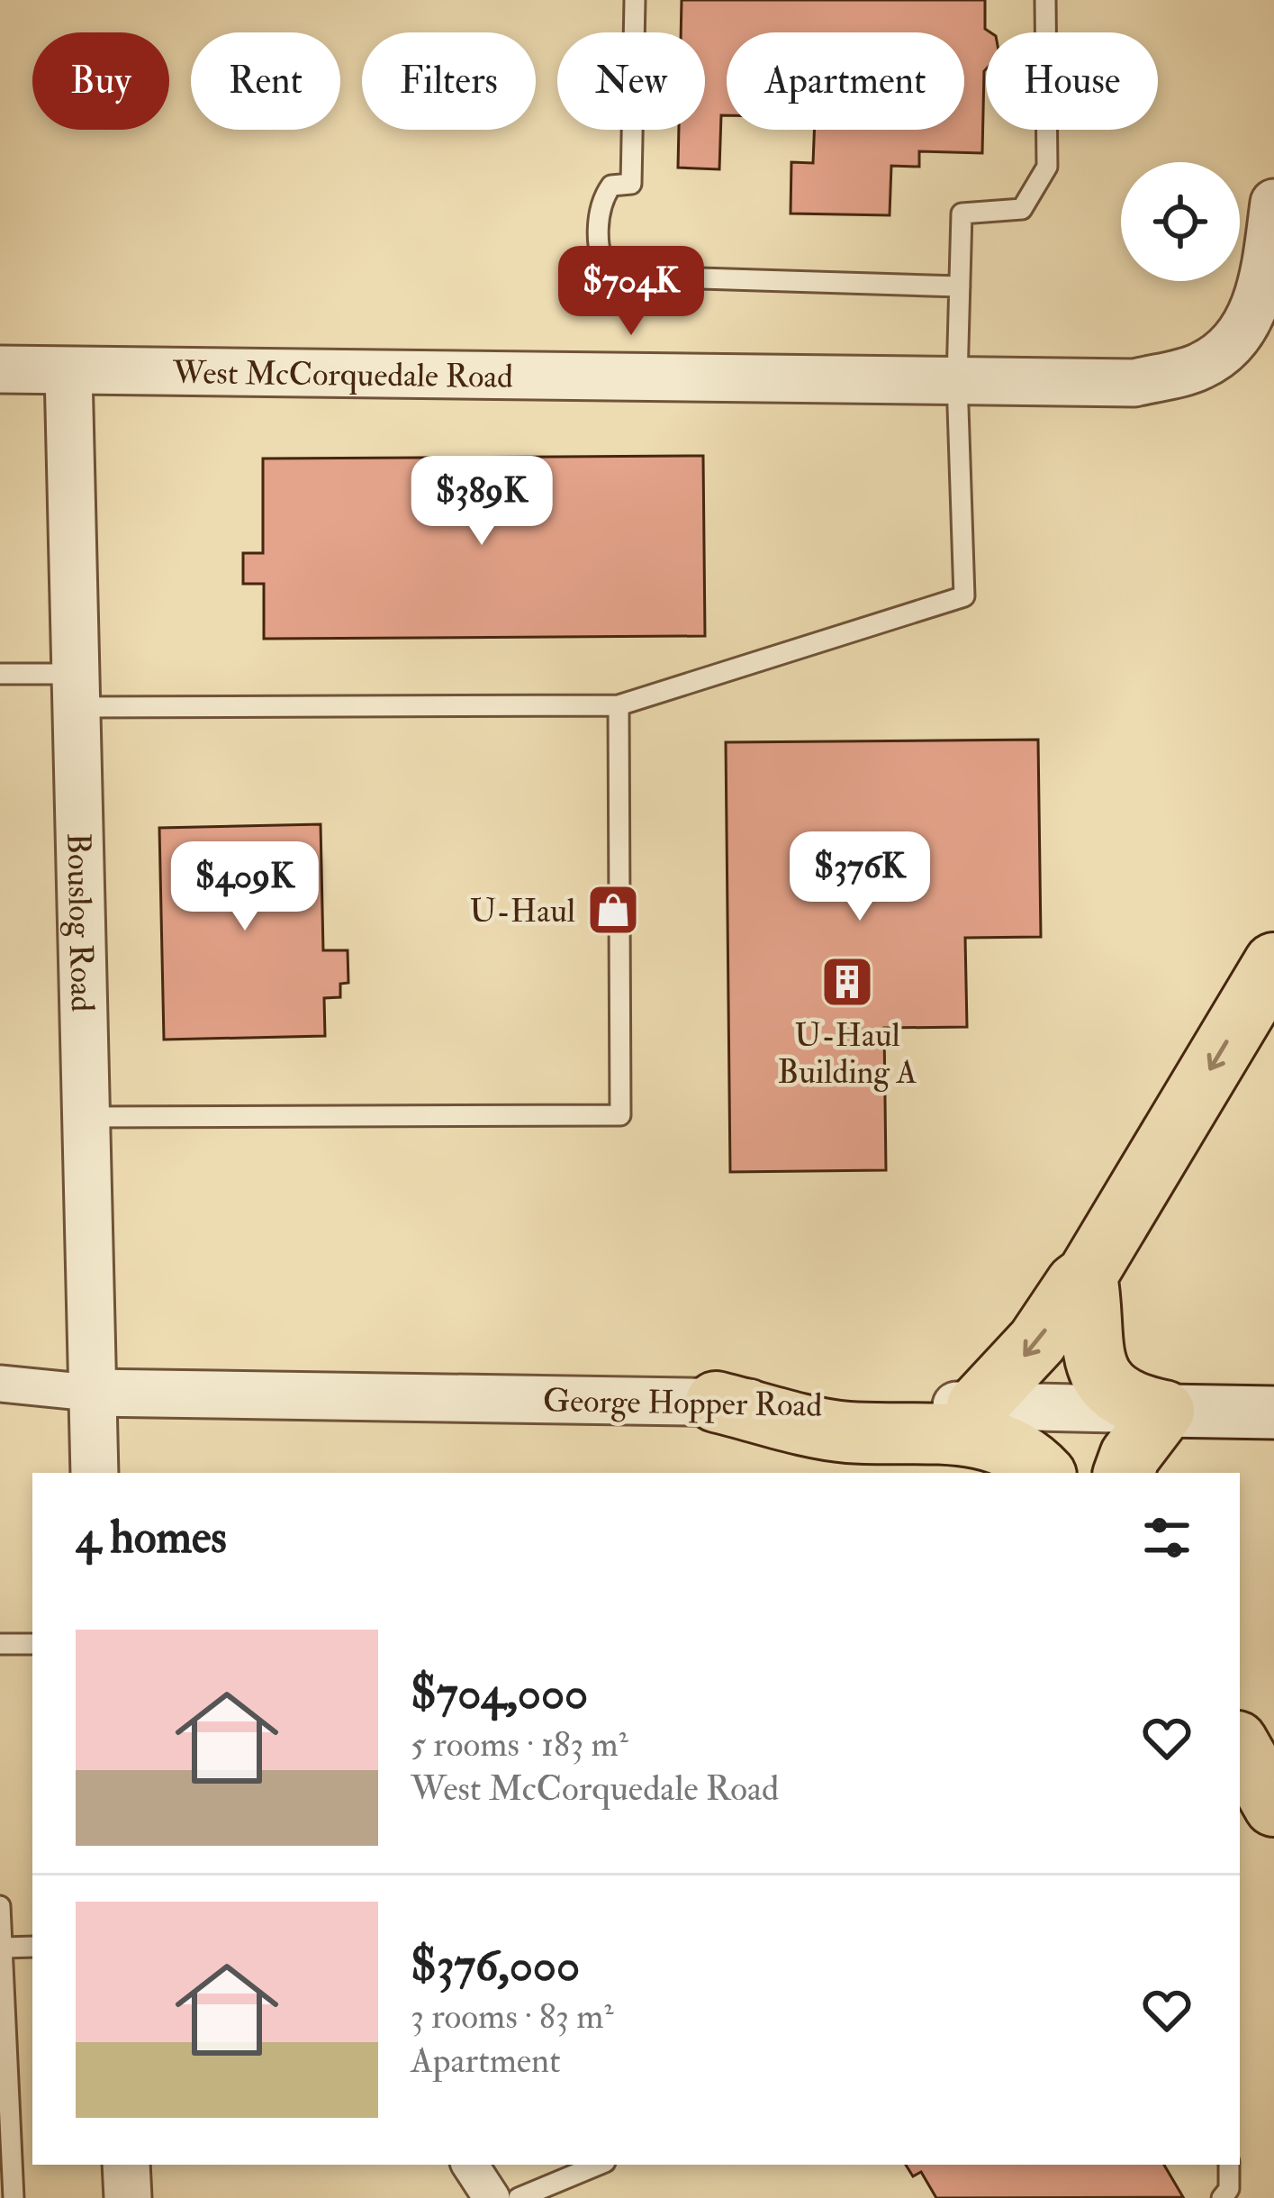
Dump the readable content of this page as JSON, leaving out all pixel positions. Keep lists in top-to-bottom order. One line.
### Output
{"streets":{"main road":["George Hopper Road"],"street":["West McCorquedale Road","Bouslog Road"]},"crossings":[["West McCorquedale Road","Bouslog Road"],["Bouslog Road","George Hopper Road"]],"places":{"shop":["U-Haul"],"building":["U-Haul Building A"]},"page":{"chip":["Buy","Rent","Filters","New","Apartment","House"],"price":["$704K","$389K","$376K","$409K"],"heading":"4 homes","list":[{"name":"$704,000","note":"5 rooms · 183 m² · West McCorquedale Road"},{"name":"$376,000","note":"3 rooms · 83 m² · Apartment"}]}}
